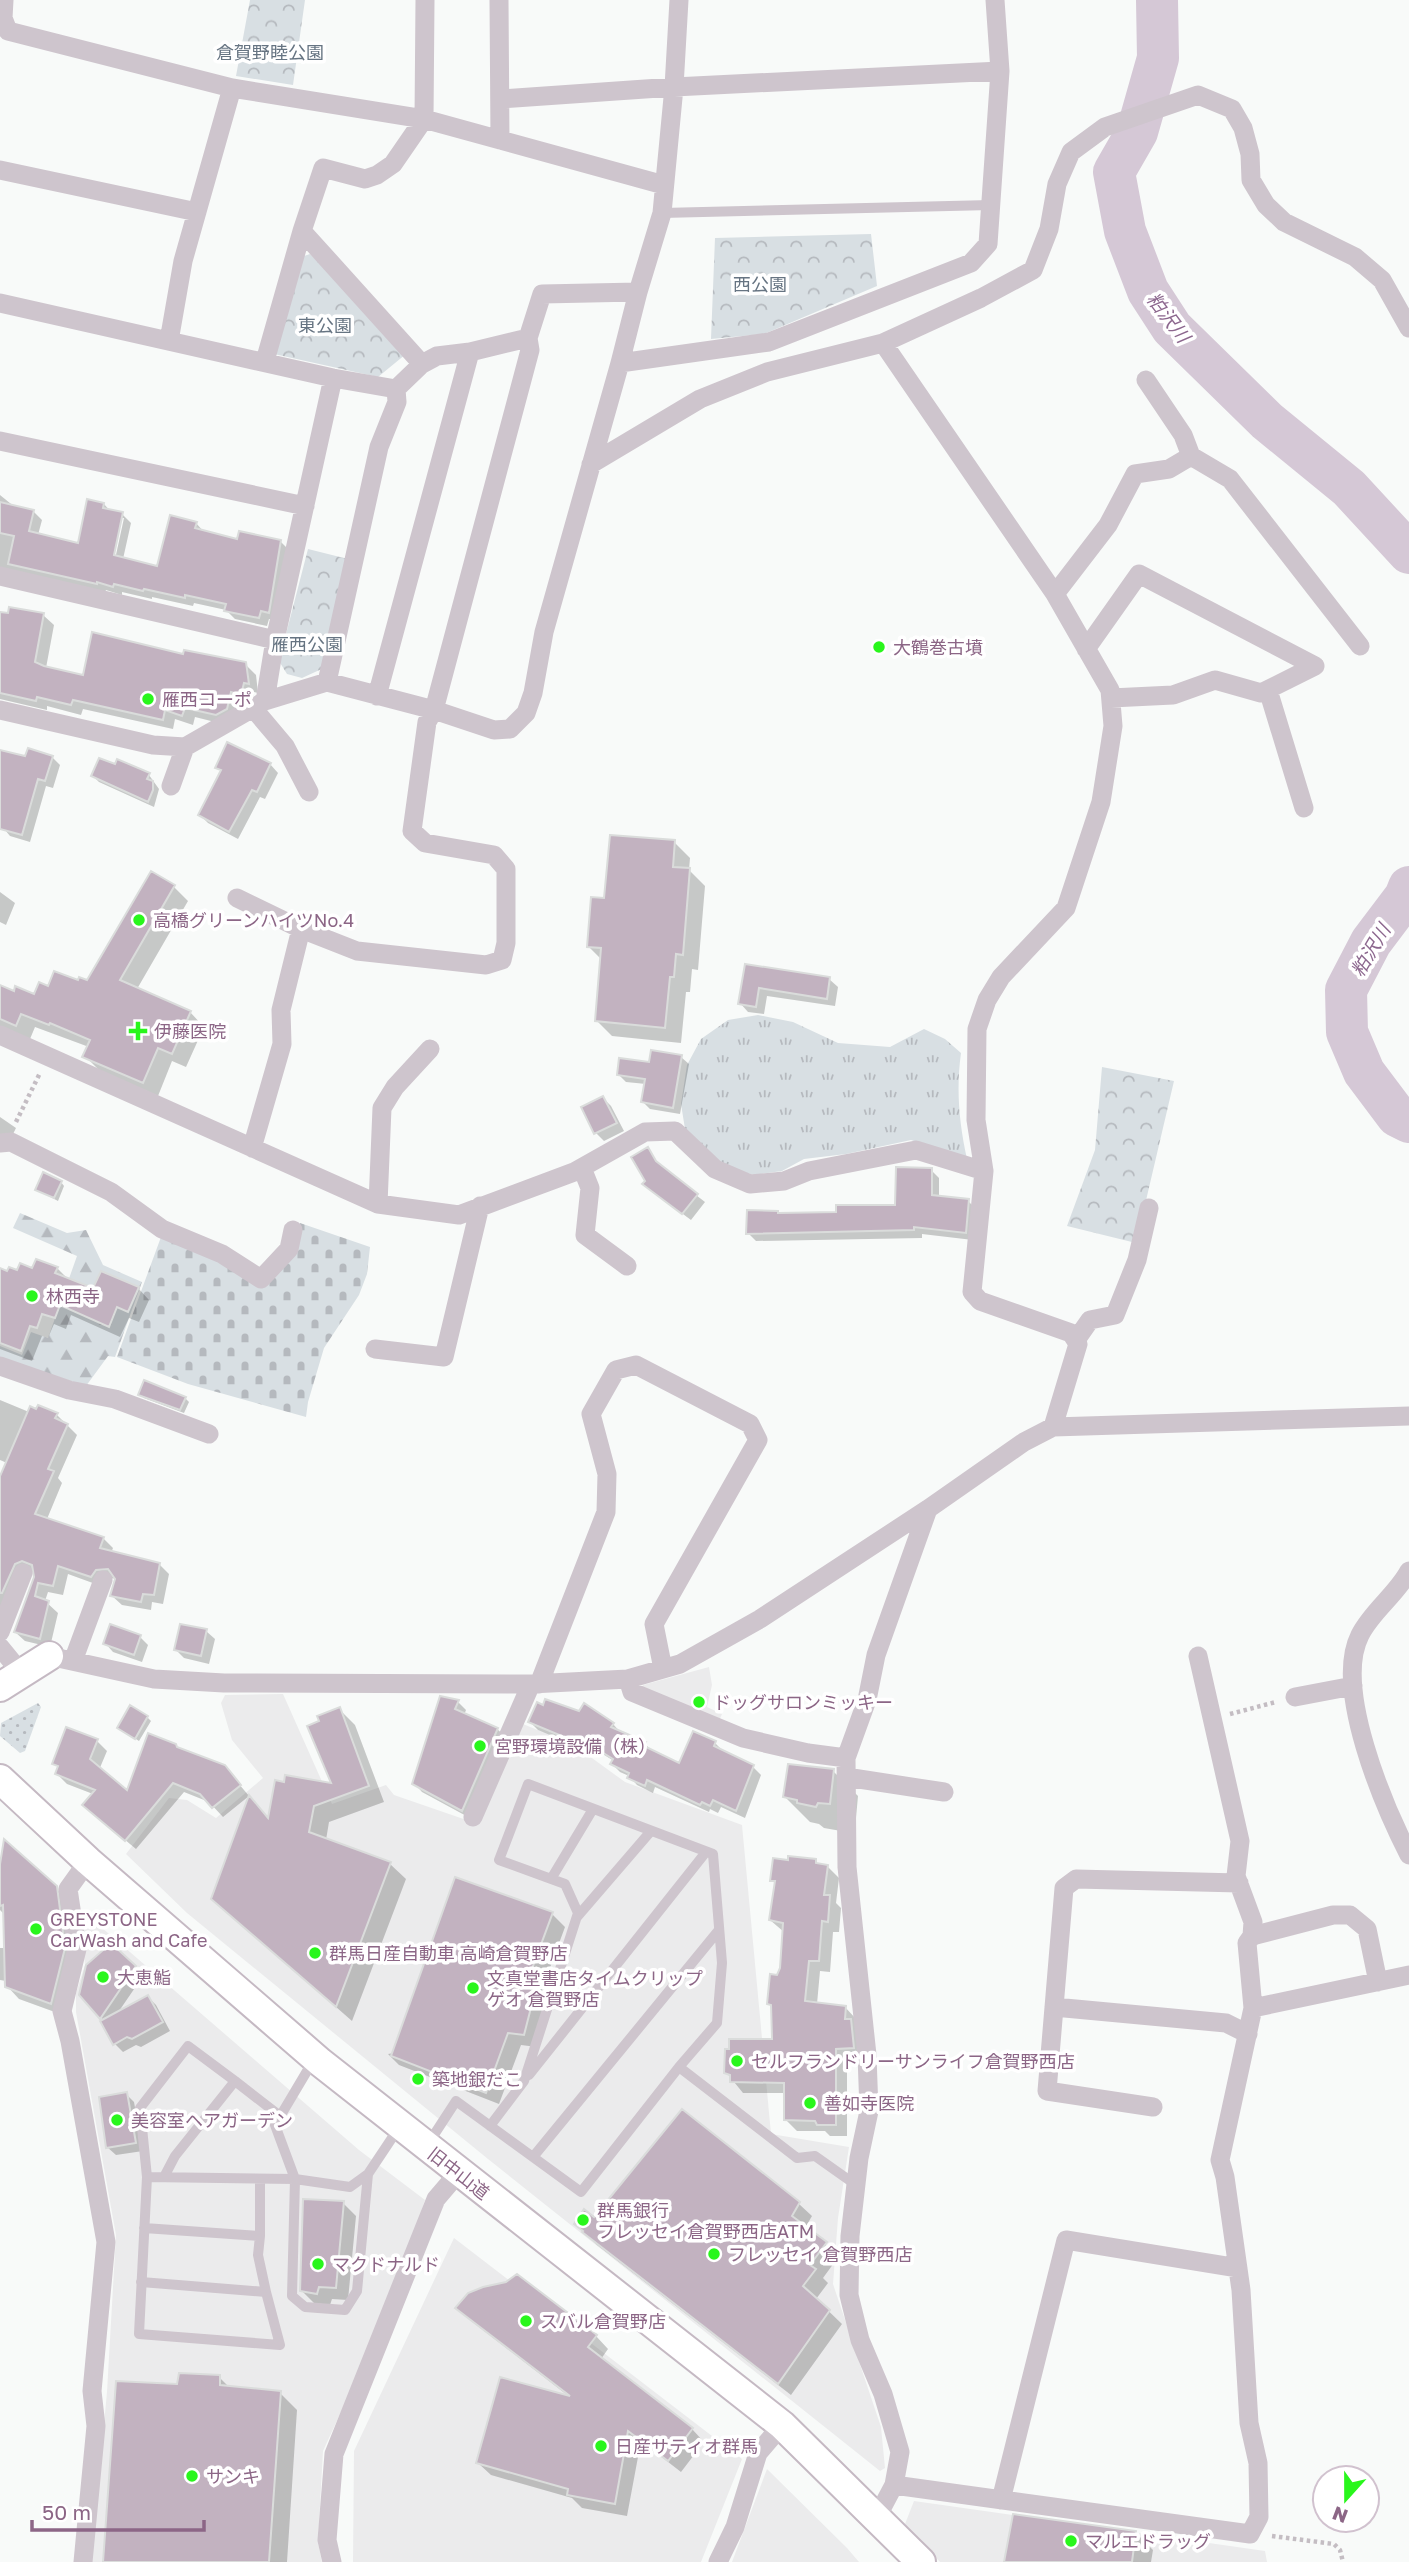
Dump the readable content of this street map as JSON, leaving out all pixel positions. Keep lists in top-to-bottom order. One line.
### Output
{"streets":{"main road":["旧中山道"]},"water":["粕沢川"],"parks":["倉賀野睦公園","西公園","東公園","雁西公園"],"places":{"other":["大鶴巻古墳","雁西コーポ","高橋グリーンハイツNo.4","林西寺","ドッグサロンミッキー","宮野環境設備（株）","GREYSTONE CarWash and Cafe","群馬日産自動車 高崎倉賀野店","大恵鮨","文真堂書店タイムクリップ ゲオ 倉賀野店","セルフランドリーサンライフ倉賀野西店","築地銀だこ","善如寺医院","美容室ヘアガーデン","群馬銀行 フレッセイ倉賀野西店ATM","フレッセイ 倉賀野西店","マクドナルド","スバル倉賀野店","日産サティオ群馬","サンキ","マルエドラッグ"],"health":["伊藤医院"]},"scale_bar":"50 m","north":"bottom"}
